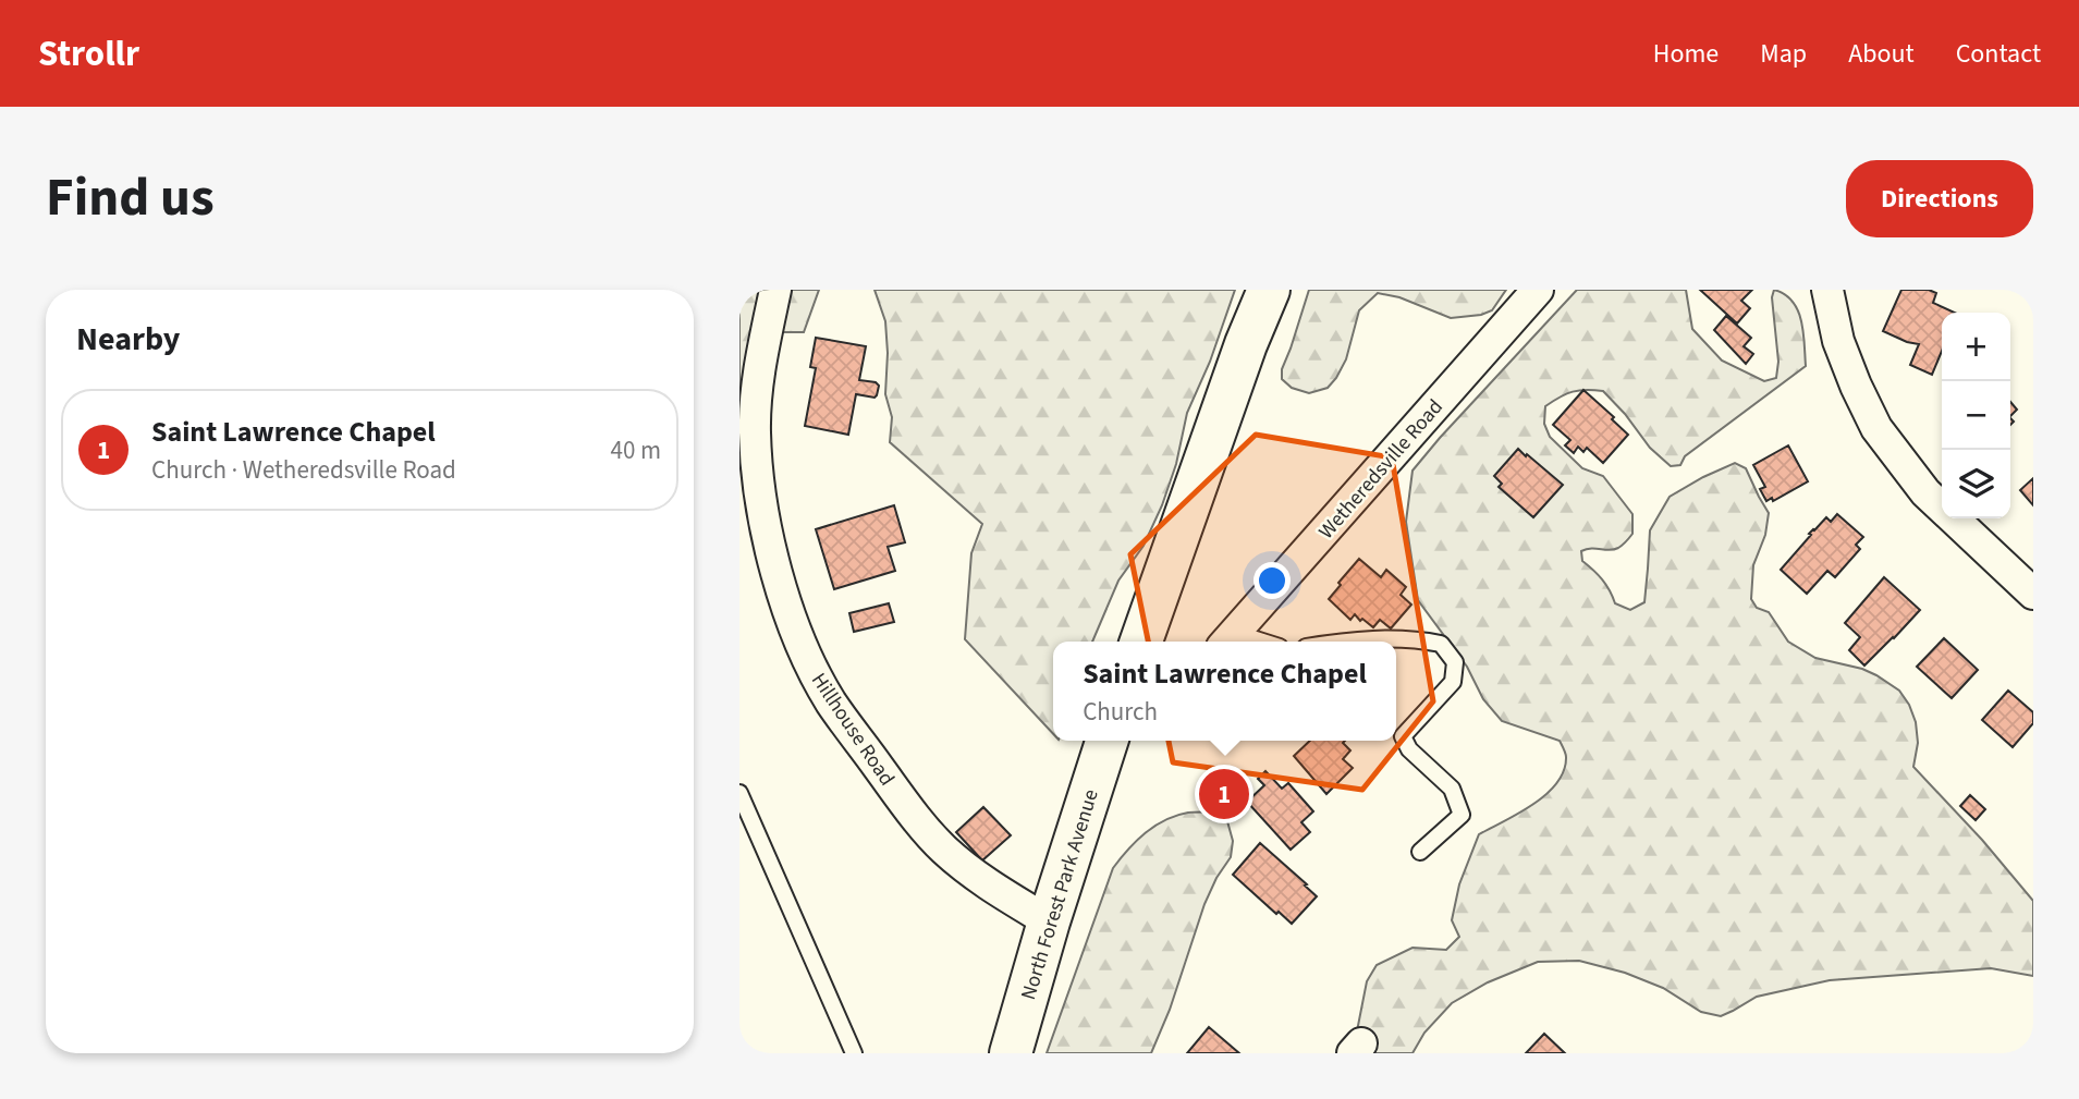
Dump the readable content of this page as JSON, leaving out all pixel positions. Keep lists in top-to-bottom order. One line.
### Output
{"streets":{"main road":["North Forest Park Avenue"],"street":["Wetheredsville Road","Hillhouse Road"]},"crossings":[["Hillhouse Road","North Forest Park Avenue"]],"page":{"header":"Strollr","nav":["Home","Map","About","Contact"],"title":"Find us","buttons":"Directions","heading":"Nearby","map_buttons":["+","−"],"list":[{"mark":"1","name":"Saint Lawrence Chapel","note":"Church · Wetheredsville Road","value":"40 m"}],"popup":["Saint Lawrence Chapel","Church"],"pins":"1"}}
